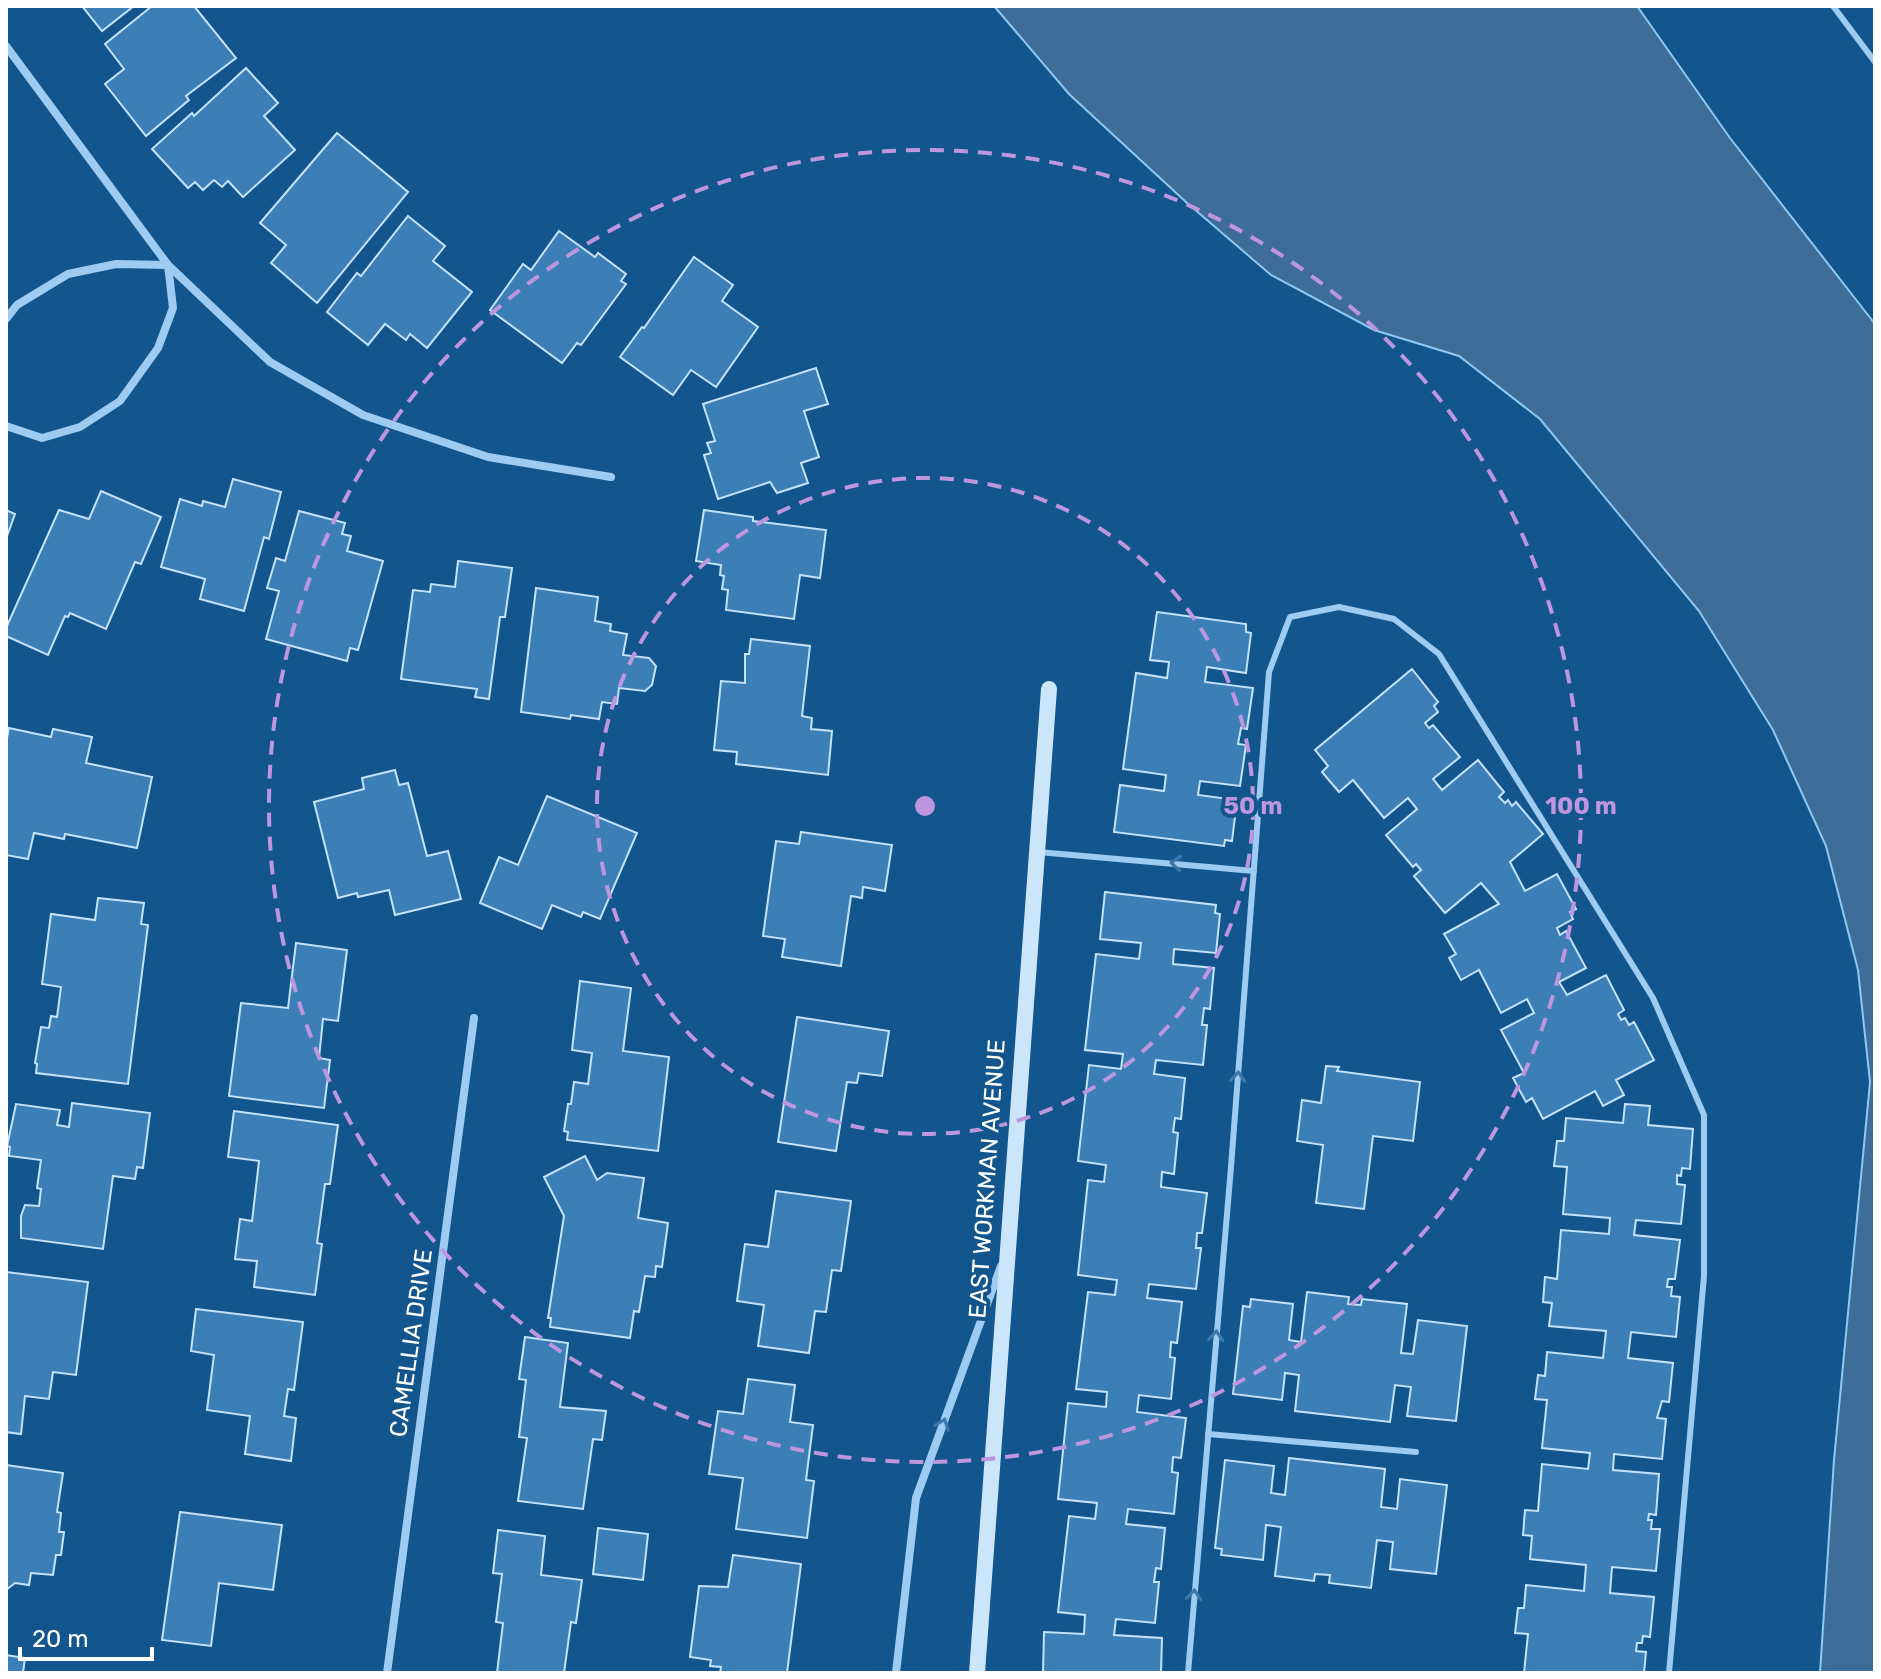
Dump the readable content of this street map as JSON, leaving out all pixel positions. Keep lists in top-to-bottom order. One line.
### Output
{"streets":{"street":["EAST WORKMAN AVENUE","CAMELLIA DRIVE"]},"scale_bar":"20 m","rings":["50 m","100 m"]}
